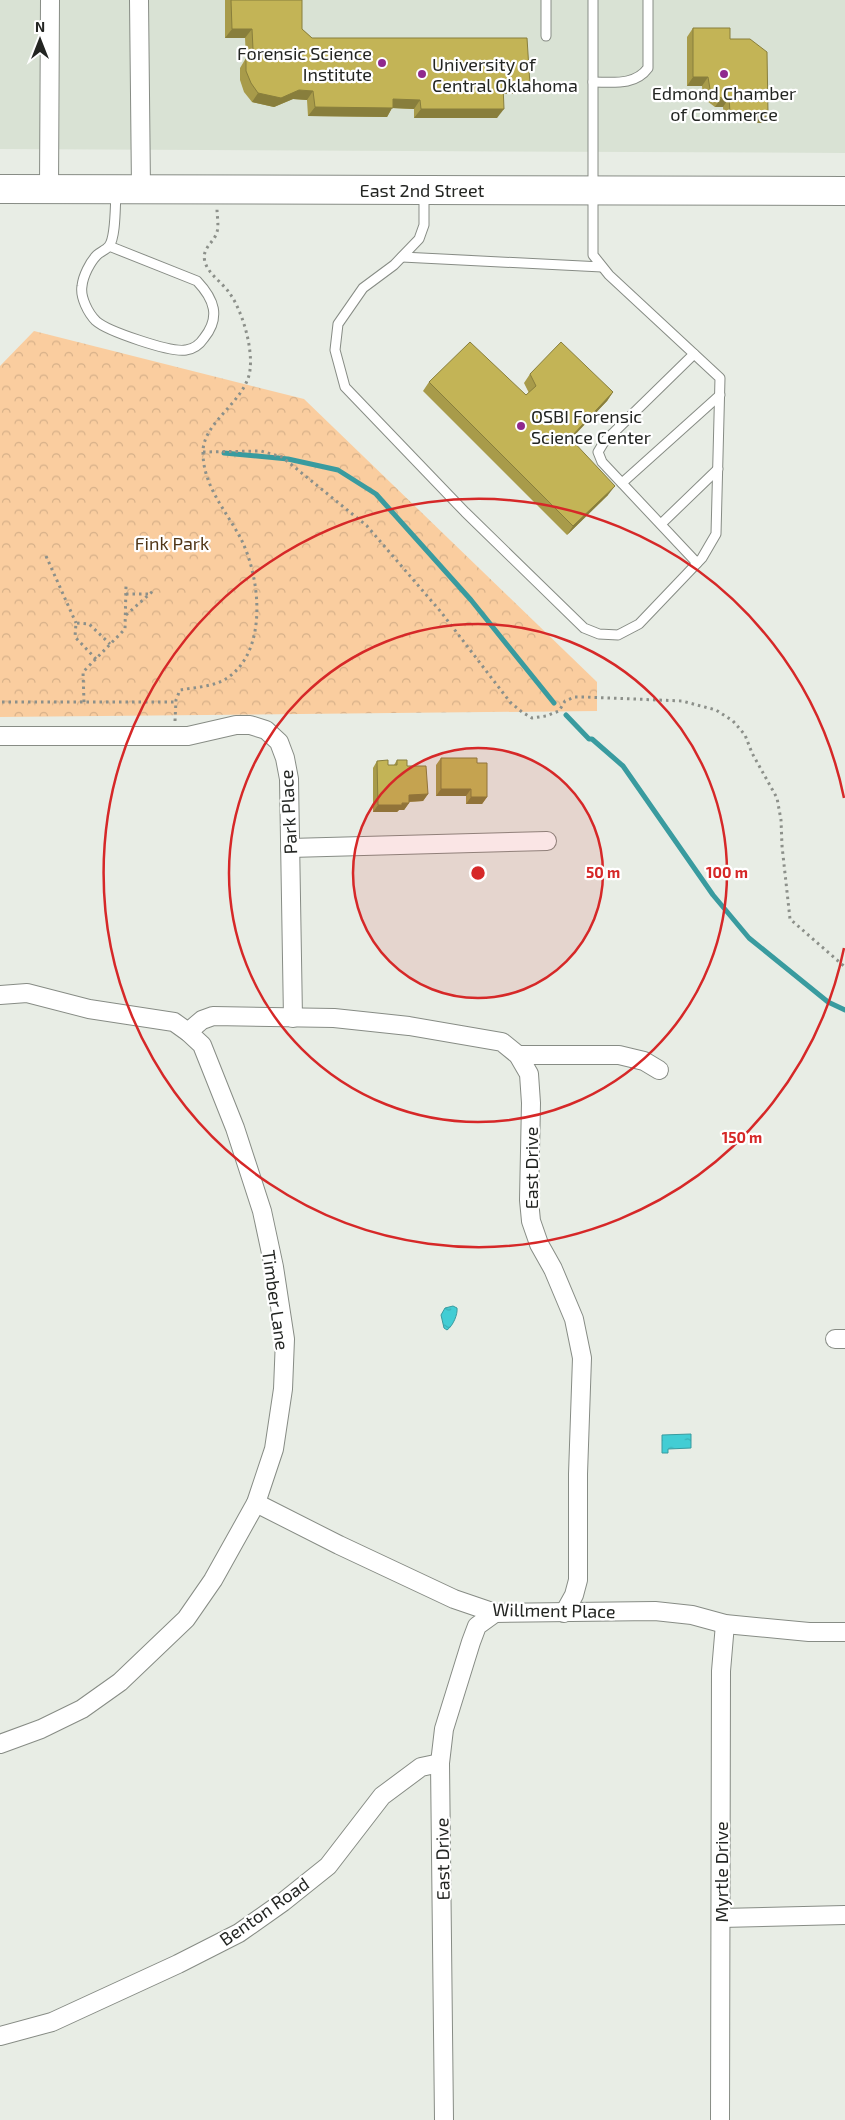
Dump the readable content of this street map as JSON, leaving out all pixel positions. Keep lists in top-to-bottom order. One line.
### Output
{"streets":{"main road":["East 2nd Street"],"street":["Park Place","East Drive","Timber Lane","Willment Place","Myrtle Drive","Benton Road"]},"crossings":[["Park Place","East Drive"],["East Drive","Timber Lane"],["East Drive","Willment Place"],["East Drive","Benton Road"],["Timber Lane","Willment Place"],["Willment Place","Myrtle Drive"]],"parks":["Fink Park"],"places":["Forensic Science Institute","University of Central Oklahoma","Edmond Chamber of Commerce","OSBI Forensic Science Center"],"north":"top","rings":["50 m","100 m","150 m"]}
